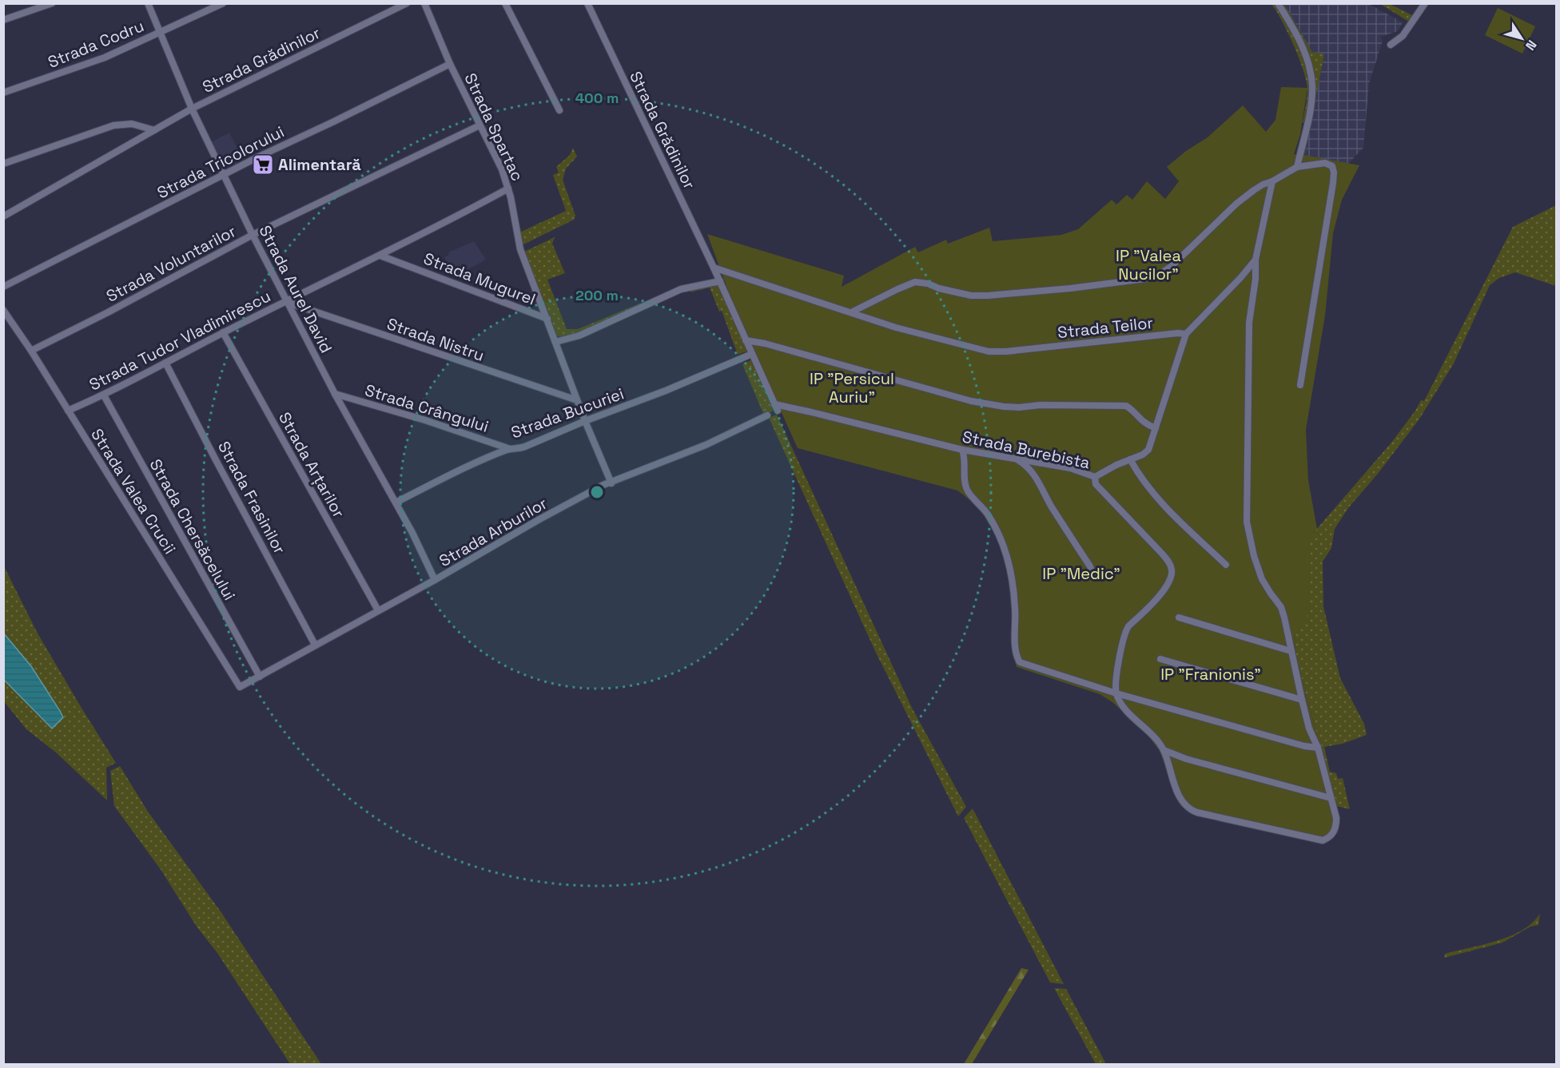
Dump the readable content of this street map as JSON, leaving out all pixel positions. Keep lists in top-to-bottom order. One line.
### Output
{"streets":{"street":["Strada Codru","Strada Grădinilor","Strada Spartac","Strada Tricolorului","Strada Voluntarilor","Strada Mugurel","Strada Aurel David","Strada Teilor","Strada Nistru","Strada Tudor Vladimirescu","Strada Crângului","Strada Bucuriei","Strada Burebista","Strada Arțarilor","Strada Valea Crucii","Strada Frasinilor","Strada Chersăcelului","Strada Arburilor"]},"crossings":[["Strada Codru","Strada Aurel David"],["Strada Grădinilor","Strada Aurel David"],["Strada Grădinilor","Strada Teilor"],["Strada Grădinilor","Strada Bucuriei"],["Strada Grădinilor","Strada Burebista"],["Strada Spartac","Strada Tricolorului"],["Strada Spartac","Strada Voluntarilor"],["Strada Spartac","Strada Mugurel"],["Strada Spartac","Strada Tudor Vladimirescu"],["Strada Tricolorului","Strada Aurel David"],["Strada Voluntarilor","Strada Aurel David"],["Strada Voluntarilor","Strada Valea Crucii"],["Strada Mugurel","Strada Nistru"],["Strada Mugurel","Strada Tudor Vladimirescu"],["Strada Mugurel","Strada Bucuriei"],["Strada Mugurel","Strada Arburilor"],["Strada Aurel David","Strada Nistru"],["Strada Aurel David","Strada Tudor Vladimirescu"],["Strada Aurel David","Strada Crângului"],["Strada Aurel David","Strada Bucuriei"],["Strada Aurel David","Strada Arburilor"],["Strada Teilor","Strada Burebista"],["Strada Nistru","Strada Tudor Vladimirescu"],["Strada Tudor Vladimirescu","Strada Arțarilor"],["Strada Tudor Vladimirescu","Strada Valea Crucii"],["Strada Tudor Vladimirescu","Strada Frasinilor"],["Strada Tudor Vladimirescu","Strada Chersăcelului"],["Strada Crângului","Strada Bucuriei"],["Strada Arțarilor","Strada Arburilor"],["Strada Valea Crucii","Strada Arburilor"],["Strada Frasinilor","Strada Arburilor"],["Strada Chersăcelului","Strada Arburilor"]],"parks":["IP \"Valea Nucilor\"","IP \"Persicul Auriu\"","IP \"Medic\"","IP \"Franionis\""],"places":{"supermarket":["Alimentară"]},"north":"bottom right","rings":["400 m","200 m"]}
